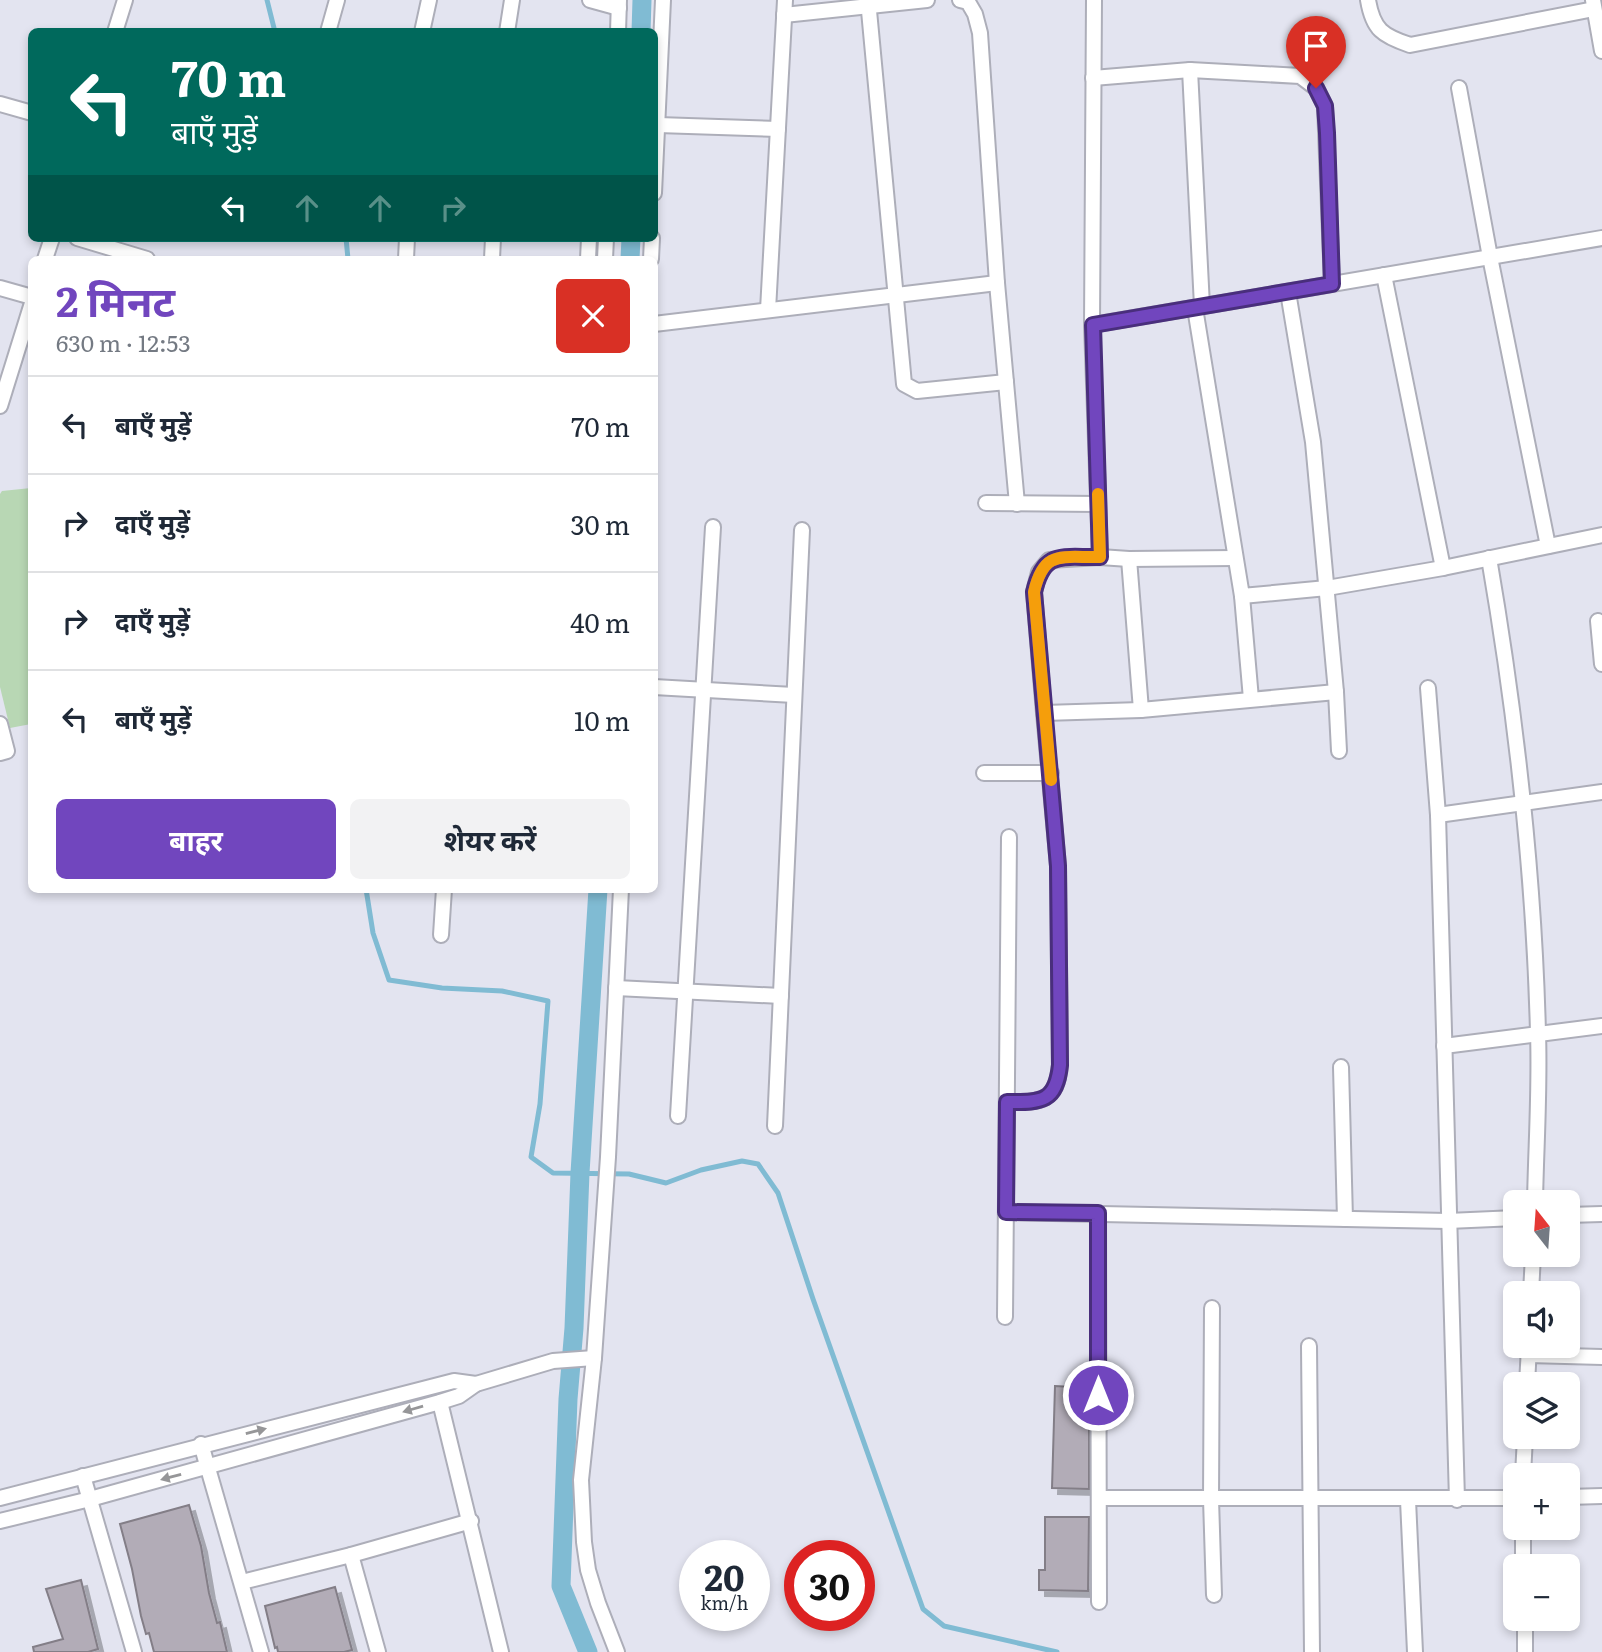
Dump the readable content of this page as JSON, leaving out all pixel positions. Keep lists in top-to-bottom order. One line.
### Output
{"north":"top","page":{"turn":["70 m","बाएँ मुड़ें"],"heading":["2 मिनट","630 m · 12:53"],"list":[{"name":"बाएँ मुड़ें","value":"70 m"},{"name":"दाएँ मुड़ें","value":"30 m"},{"name":"दाएँ मुड़ें","value":"40 m"},{"name":"बाएँ मुड़ें","value":"10 m"}],"buttons":["बाहर","शेयर करें"],"map_buttons":["+","−"],"speed":"20 km/h","limit":"30"}}
